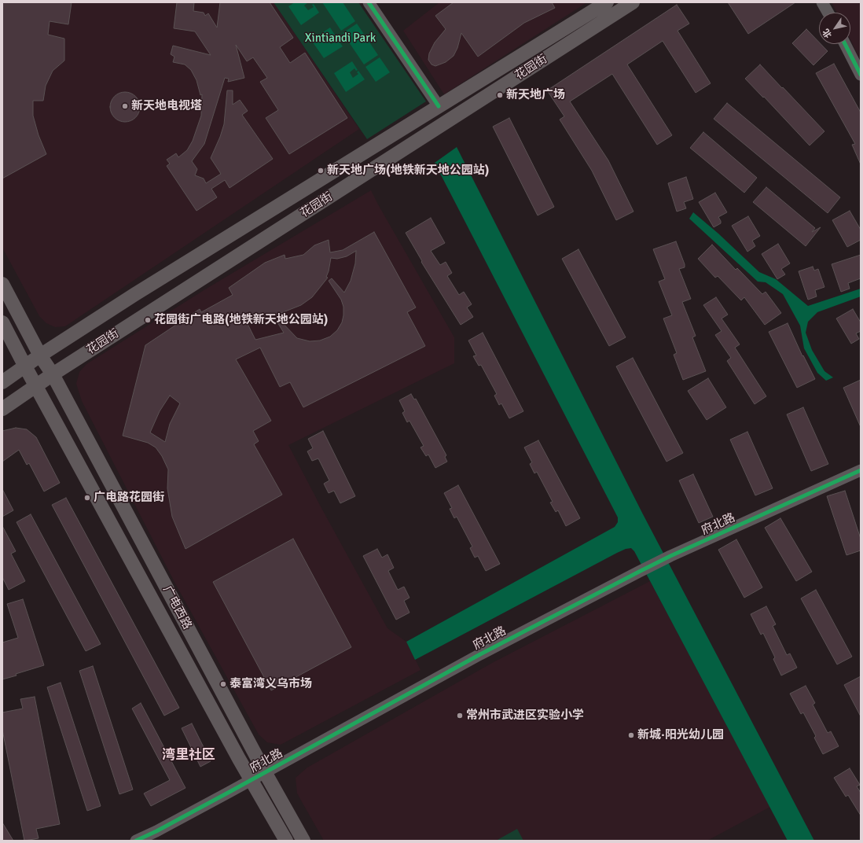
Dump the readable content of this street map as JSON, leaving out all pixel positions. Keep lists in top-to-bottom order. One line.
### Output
{"streets":{"main road":["花园街","广电西路"],"street":["府北路"]},"crossings":[["花园街","广电西路"],["府北路","广电西路"]],"districts":["湾里社区"],"parks":["Xintiandi Park"],"places":["新天地广场","新天地电视塔","新天地广场(地铁新天地公园站)","花园街广电路(地铁新天地公园站)","广电路花园街","泰富湾义乌市场","常州市武进区实验小学","新城·阳光幼儿园"],"north":"bottom left"}
